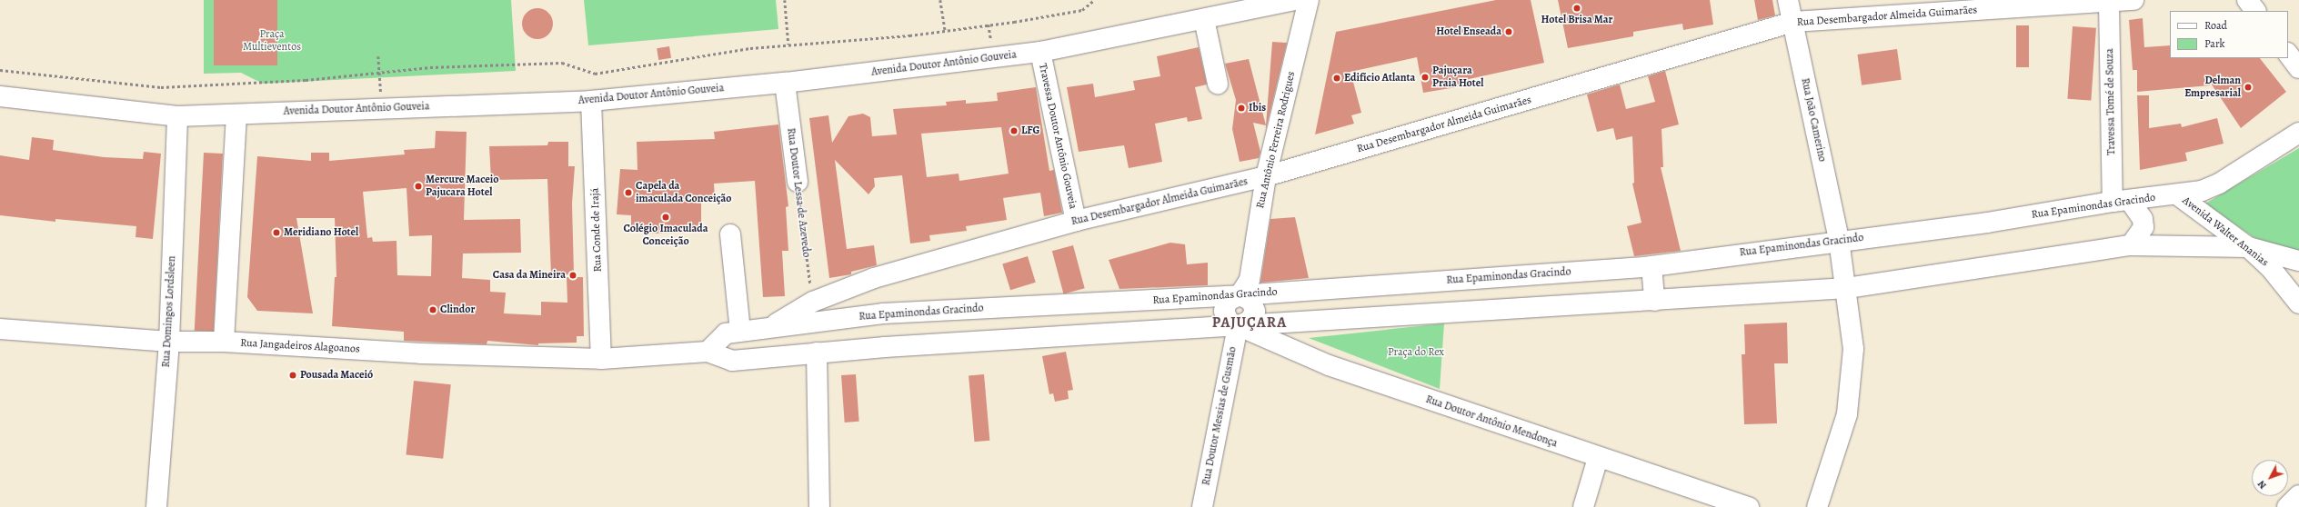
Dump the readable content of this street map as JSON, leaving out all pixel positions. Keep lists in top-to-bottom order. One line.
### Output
{"streets":{"street":["Rua Desembargador Almeida Guimarães","Avenida Doutor Antônio Gouveia","Travessa Tomé de Souza","Rua João Camerino","Travessa Doutor Antônio Gouveia","Rua Antônio Ferreira Rodrigues","Rua Doutor Lessa de Azevedo","Rua Epaminondas Gracindo","Rua Conde de Irajá","Avenida Walter Ananias","Rua Domingos Lordsleen","Rua Jangadeiros Alagoanos","Rua Doutor Messias de Gusmão","Rua Doutor Antônio Mendonça"]},"crossings":[["Rua Desembargador Almeida Guimarães","Travessa Tomé de Souza"],["Rua Desembargador Almeida Guimarães","Rua João Camerino"],["Rua Desembargador Almeida Guimarães","Travessa Doutor Antônio Gouveia"],["Rua Desembargador Almeida Guimarães","Rua Antônio Ferreira Rodrigues"],["Rua Desembargador Almeida Guimarães","Rua Doutor Lessa de Azevedo"],["Rua Desembargador Almeida Guimarães","Rua Epaminondas Gracindo"],["Avenida Doutor Antônio Gouveia","Travessa Doutor Antônio Gouveia"],["Avenida Doutor Antônio Gouveia","Rua Doutor Lessa de Azevedo"],["Avenida Doutor Antônio Gouveia","Rua Conde de Irajá"],["Avenida Doutor Antônio Gouveia","Rua Domingos Lordsleen"],["Travessa Tomé de Souza","Rua Epaminondas Gracindo"],["Rua João Camerino","Rua Epaminondas Gracindo"],["Rua Antônio Ferreira Rodrigues","Rua Epaminondas Gracindo"],["Rua Epaminondas Gracindo","Avenida Walter Ananias"],["Rua Conde de Irajá","Rua Jangadeiros Alagoanos"],["Rua Domingos Lordsleen","Rua Jangadeiros Alagoanos"],["Rua Doutor Messias de Gusmão","Rua Doutor Antônio Mendonça"]],"districts":["PAJUÇARA"],"parks":["Praça Multieventos","Praça do Rex"],"places":["Hotel Brisa Mar","Hotel Enseada","Pajuçara Praia Hotel","Edifício Atlanta","Delman Empresarial","Ibis","LFG","Mercure Maceio Pajucara Hotel","Capela da imaculada Conceição","Colégio Imaculada Conceição","Meridiano Hotel","Casa da Mineira","Clindor","Pousada Maceió"],"legend":["Road","Park"],"north":"bottom left"}
